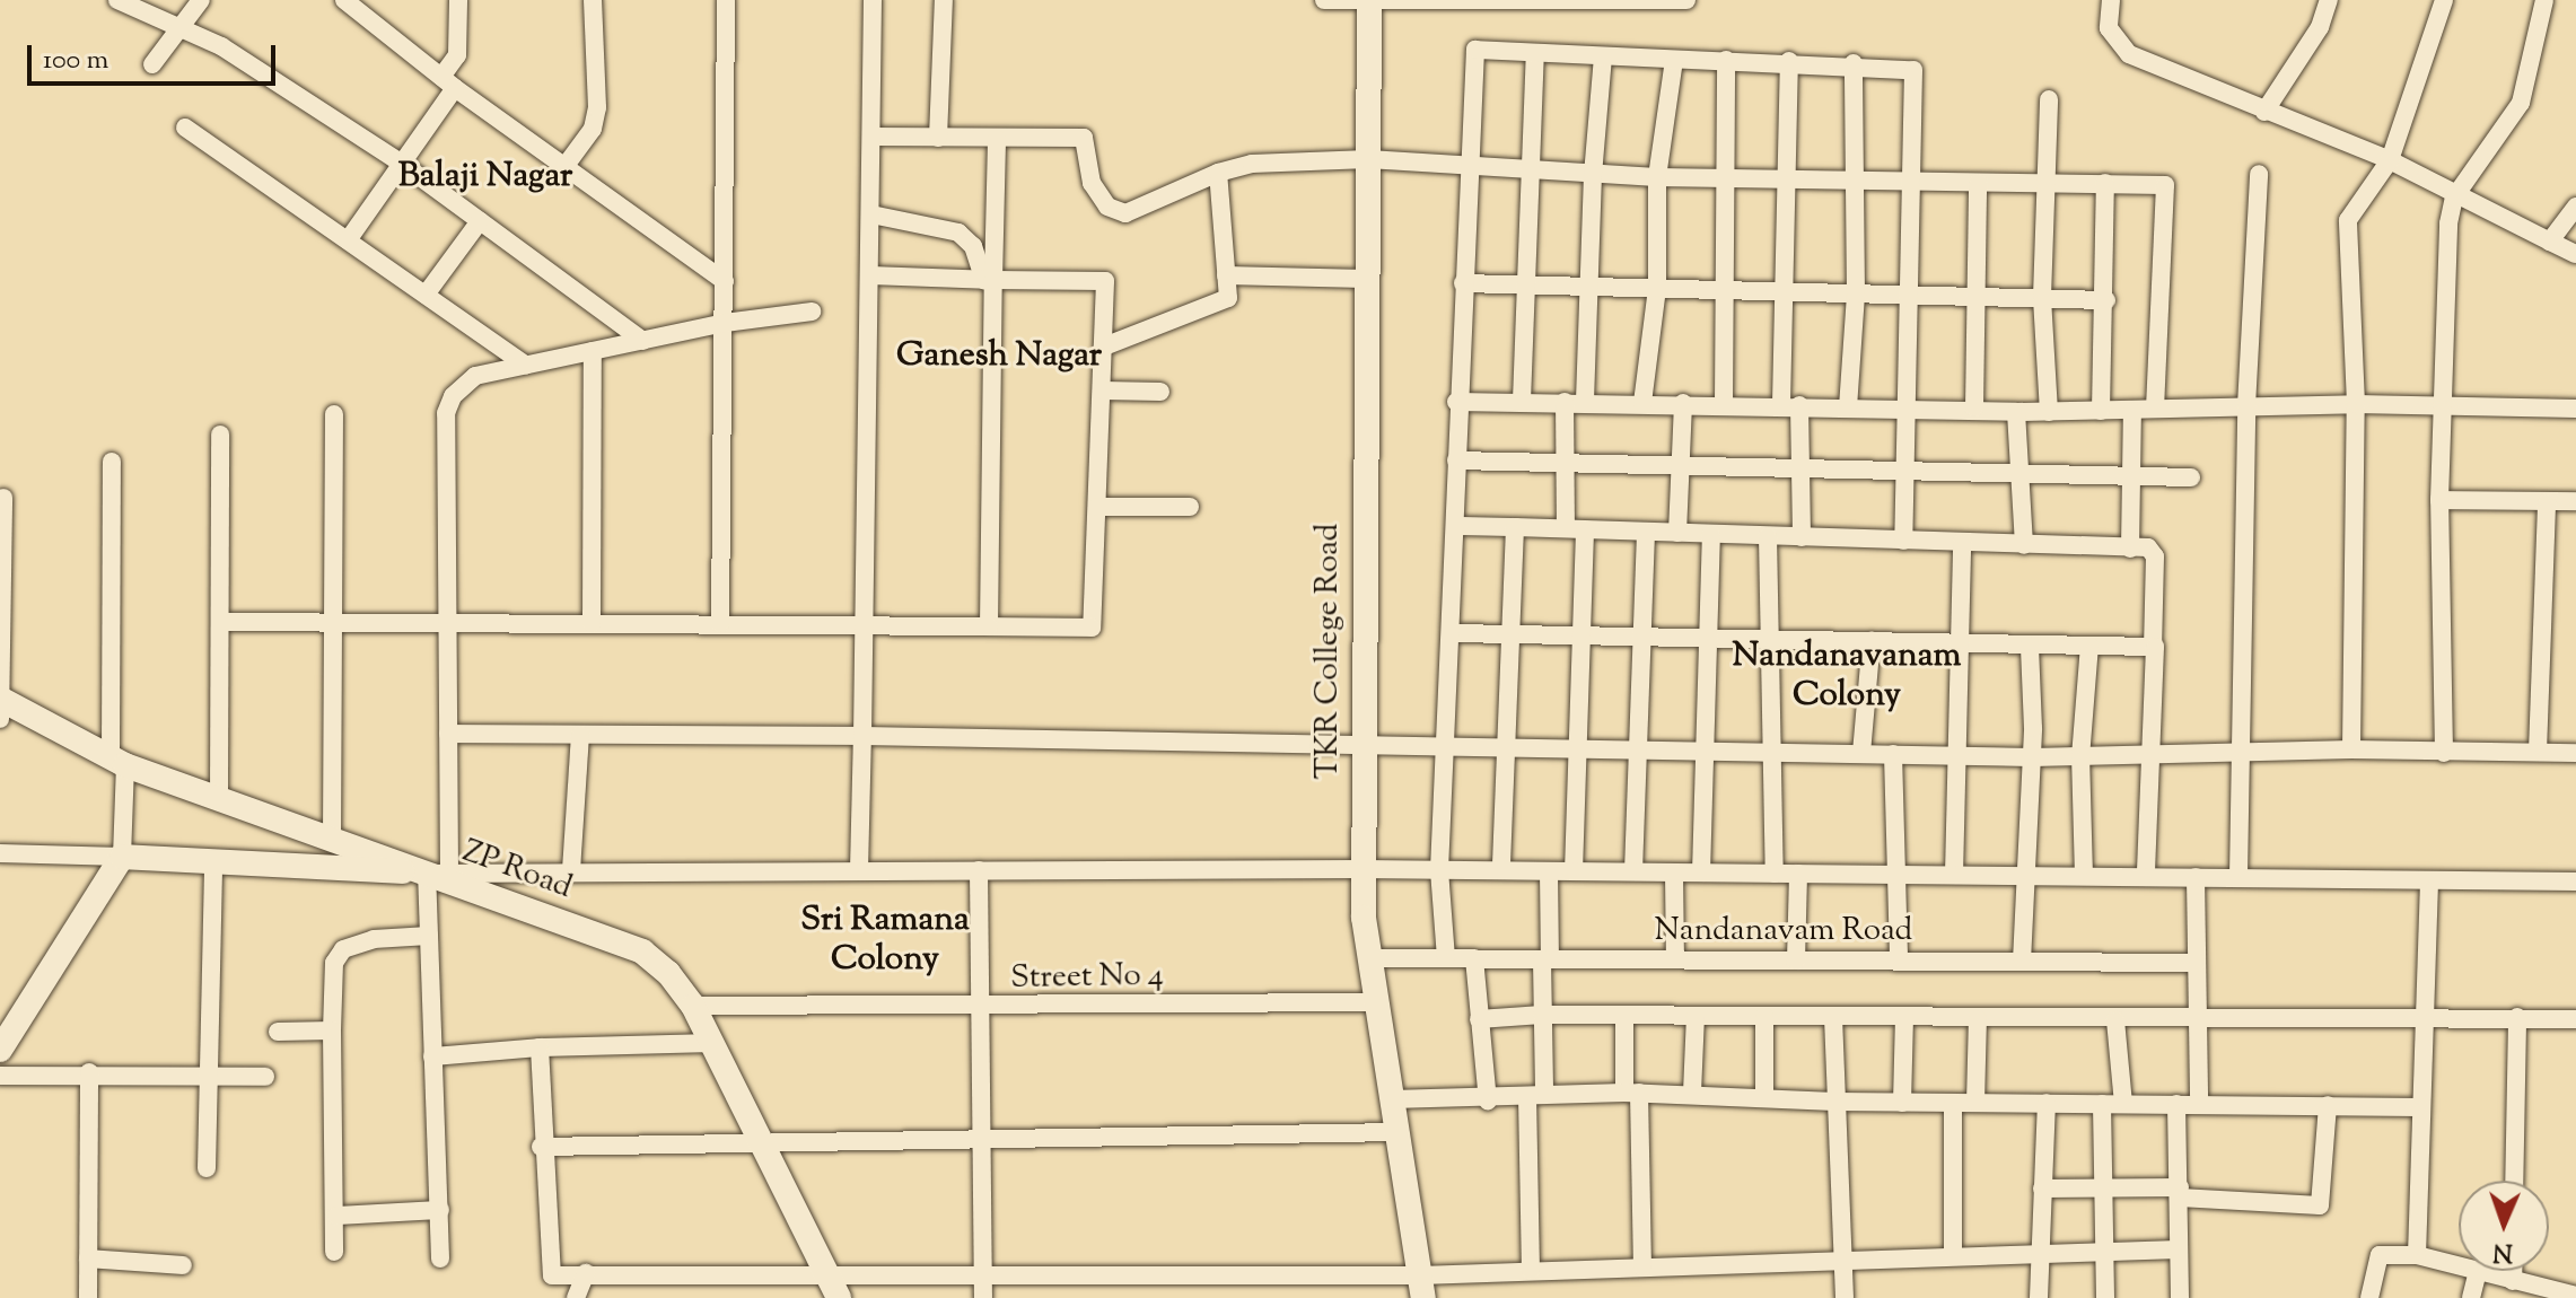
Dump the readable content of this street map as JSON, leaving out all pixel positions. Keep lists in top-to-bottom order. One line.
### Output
{"streets":{"street":["TKR College Road","ZP Road","Nandanavam Road","Street No 4"]},"crossings":[["TKR College Road","Nandanavam Road"],["TKR College Road","Street No 4"],["ZP Road","Street No 4"]],"districts":["Balaji Nagar","Ganesh Nagar","Nandanavanam Colony","Sri Ramana Colony"],"scale_bar":"100 m","north":"bottom"}
